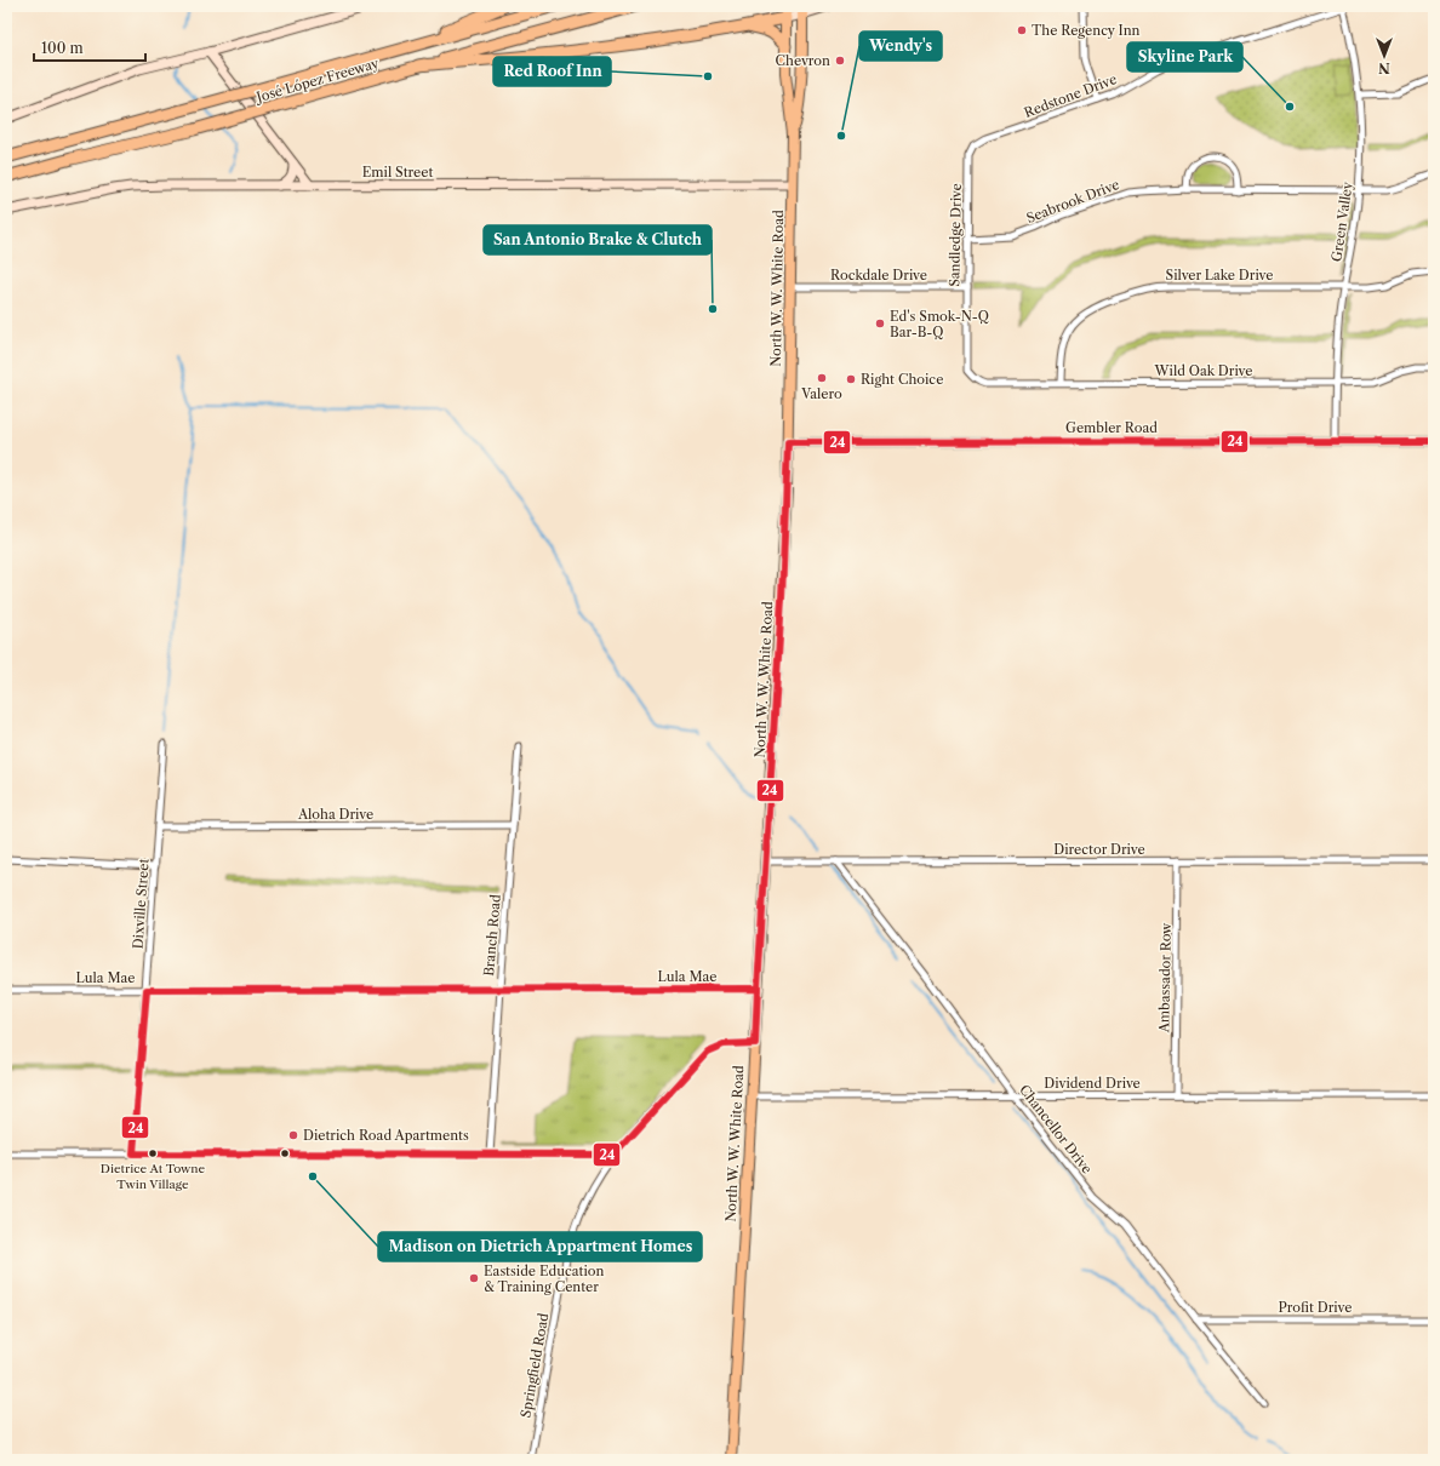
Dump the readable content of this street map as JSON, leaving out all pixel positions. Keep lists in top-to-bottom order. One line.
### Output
{"streets":{"highway":["José López Freeway"],"main road":["Emil Street","North W. W. White Road","Gembler Road"],"street":["Redstone Drive","Seabrook Drive","Green Valley","Sandledge Drive","Rockdale Drive","Silver Lake Drive","Wild Oak Drive","Aloha Drive","Director Drive","Dixville Street","Branch Road","Lula Mae","Ambassador Row","Dividend Drive","Chancellor Drive","Profit Drive","Springfield Road"]},"crossings":[["Redstone Drive","Green Valley"],["Redstone Drive","Sandledge Drive"],["Emil Street","North W. W. White Road"],["Seabrook Drive","Green Valley"],["Seabrook Drive","Sandledge Drive"],["Green Valley","Silver Lake Drive"],["Green Valley","Wild Oak Drive"],["Green Valley","Gembler Road"],["Sandledge Drive","Rockdale Drive"],["Sandledge Drive","Wild Oak Drive"],["Rockdale Drive","North W. W. White Road"],["Silver Lake Drive","Wild Oak Drive"],["North W. W. White Road","Gembler Road"],["North W. W. White Road","Director Drive"],["North W. W. White Road","Lula Mae"],["North W. W. White Road","Dividend Drive"],["North W. W. White Road","Springfield Road"],["Aloha Drive","Dixville Street"],["Aloha Drive","Branch Road"],["Director Drive","Ambassador Row"],["Director Drive","Chancellor Drive"],["Dixville Street","Lula Mae"],["Branch Road","Lula Mae"],["Ambassador Row","Dividend Drive"],["Dividend Drive","Chancellor Drive"],["Chancellor Drive","Profit Drive"]],"places":["The Regency Inn","Chevron","Red Roof Inn","Skyline Park","Wendy's","San Antonio Brake & Clutch","Ed's Smok-N-Q Bar-B-Q","Valero","Right Choice","Dietrich Road Apartments","Dietrice At Towne Twin Village","Madison on Dietrich Appartment Homes","Eastside Education & Training Center"],"lines":["transit line 24"],"scale_bar":"100 m","north":"bottom"}
